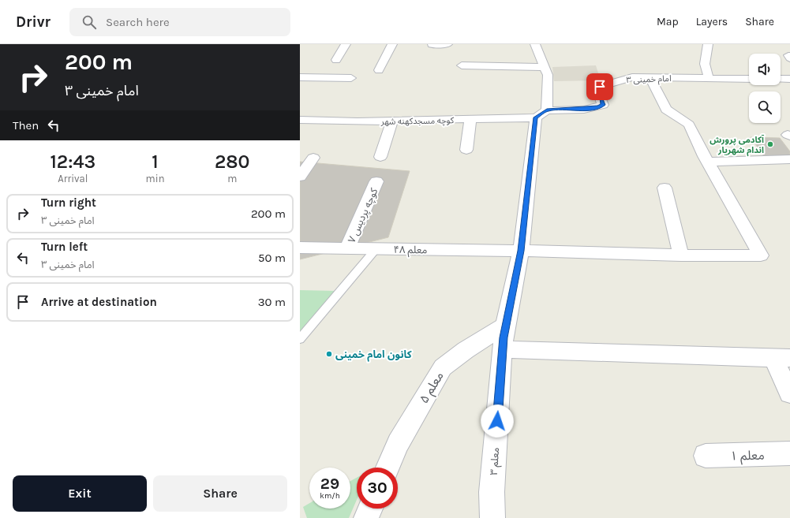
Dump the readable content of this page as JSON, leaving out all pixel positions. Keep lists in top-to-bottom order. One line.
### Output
{"streets":{"street":["امام خمینی ۳","کوچه مسجدکهنه شهر","کوچه پردیس ۷","معلم ۴۸","معلم ۵","معلم ۱","معلم ۳"]},"crossings":[["امام خمینی ۳","کوچه مسجدکهنه شهر"],["امام خمینی ۳","معلم ۳"],["کوچه مسجدکهنه شهر","معلم ۳"],["کوچه پردیس ۷","معلم ۴۸"],["معلم ۴۸","معلم ۳"],["معلم ۵","معلم ۳"]],"places":["آکادمی پرورش اندام شهریار","کانون امام خمینی"],"page":{"header":"Drivr","search":"Search here","nav":["Map","Layers","Share"],"turn":["200 m","امام خمینی ۳"],"then":"Then","eta":["12:43","Arrival","1","min","280","m"],"list":[{"name":"Turn right","note":"امام خمینی ۳","value":"200 m"},{"name":"Turn left","note":"امام خمینی ۳","value":"50 m"},{"name":"Arrive at destination","value":"30 m"}],"speed":"29 km/h","limit":"30","buttons":["Exit","Share"]}}
